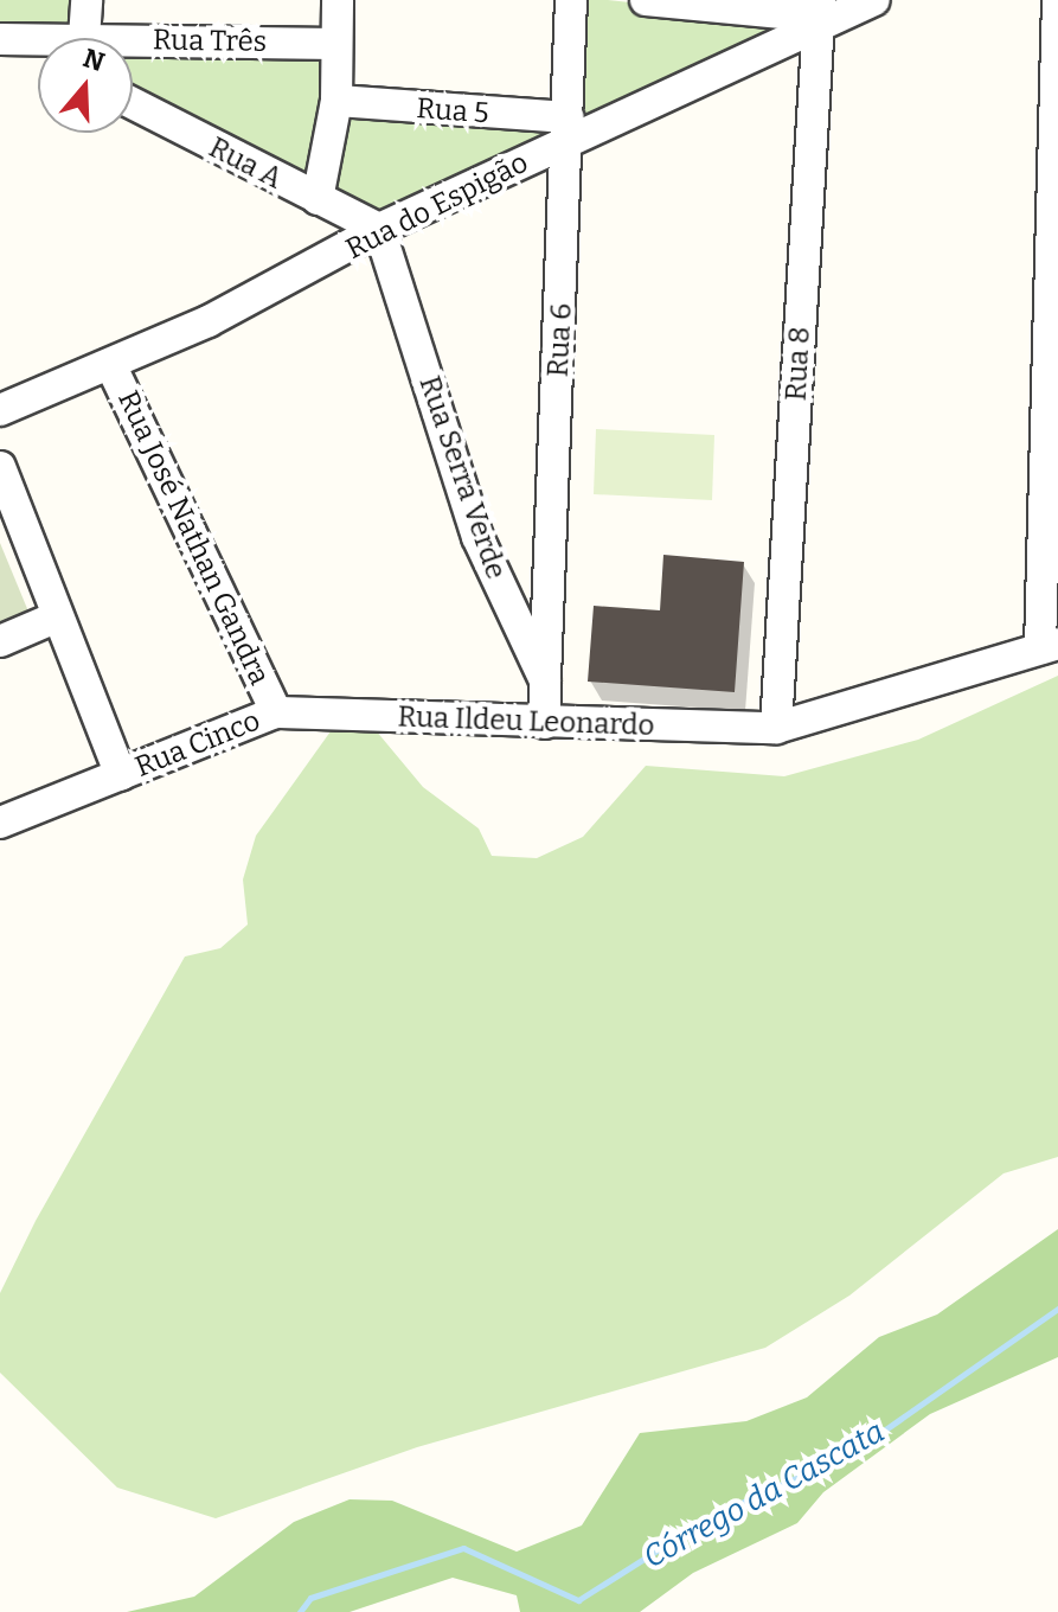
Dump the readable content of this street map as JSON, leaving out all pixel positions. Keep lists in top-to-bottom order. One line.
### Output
{"streets":{"street":["Rua Três","Rua 5","Rua A","Rua do Espigão","Rua 6","Rua 8","Rua Serra Verde","Rua José Nathan Gandra","Rua Ildeu Leonardo","Rua Cinco"]},"crossings":[["Rua 5","Rua do Espigão"],["Rua 5","Rua 6"],["Rua A","Rua do Espigão"],["Rua A","Rua Serra Verde"],["Rua do Espigão","Rua 6"],["Rua do Espigão","Rua 8"],["Rua do Espigão","Rua Serra Verde"],["Rua do Espigão","Rua José Nathan Gandra"],["Rua 6","Rua Serra Verde"],["Rua 8","Rua Ildeu Leonardo"],["Rua Serra Verde","Rua Ildeu Leonardo"],["Rua José Nathan Gandra","Rua Ildeu Leonardo"],["Rua José Nathan Gandra","Rua Cinco"],["Rua Ildeu Leonardo","Rua Cinco"]],"water":["Córrego da Cascata"],"north":"top"}
